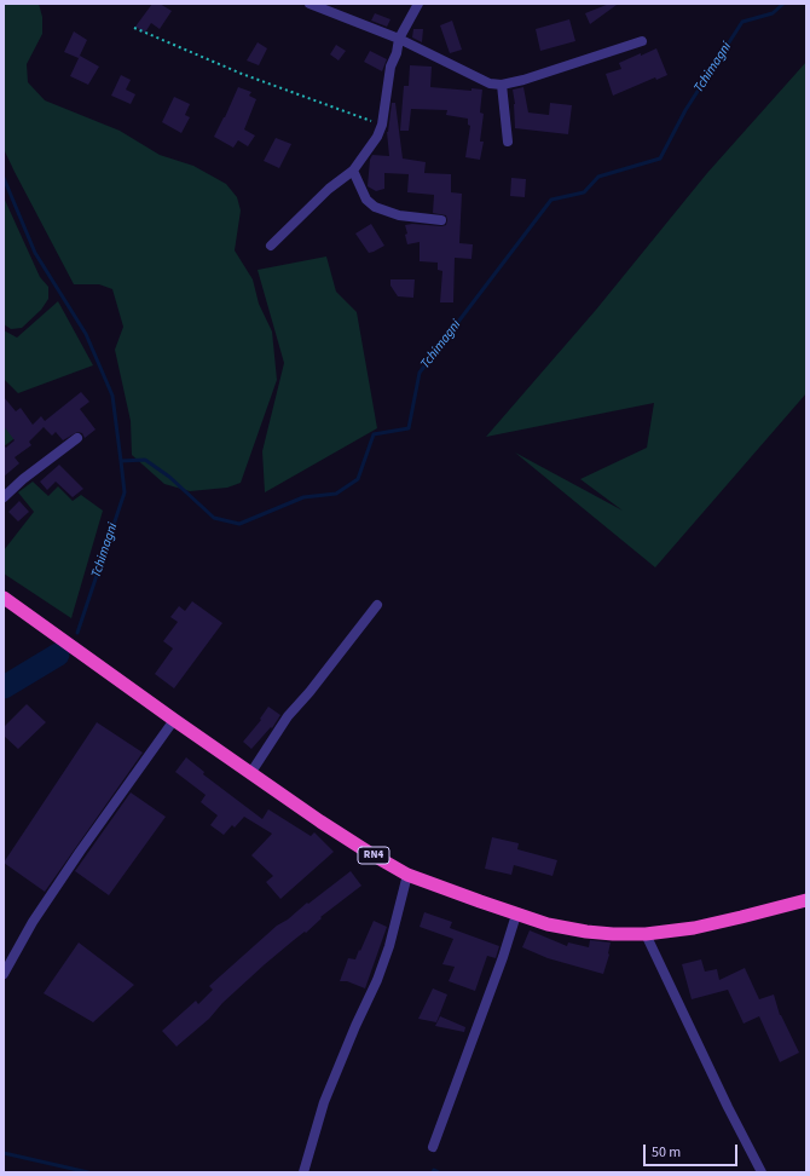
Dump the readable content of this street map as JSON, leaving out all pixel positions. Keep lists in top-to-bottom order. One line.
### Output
{"streets":{"highway":["RN4"]},"water":["Tchimagni"],"scale_bar":"50 m"}
